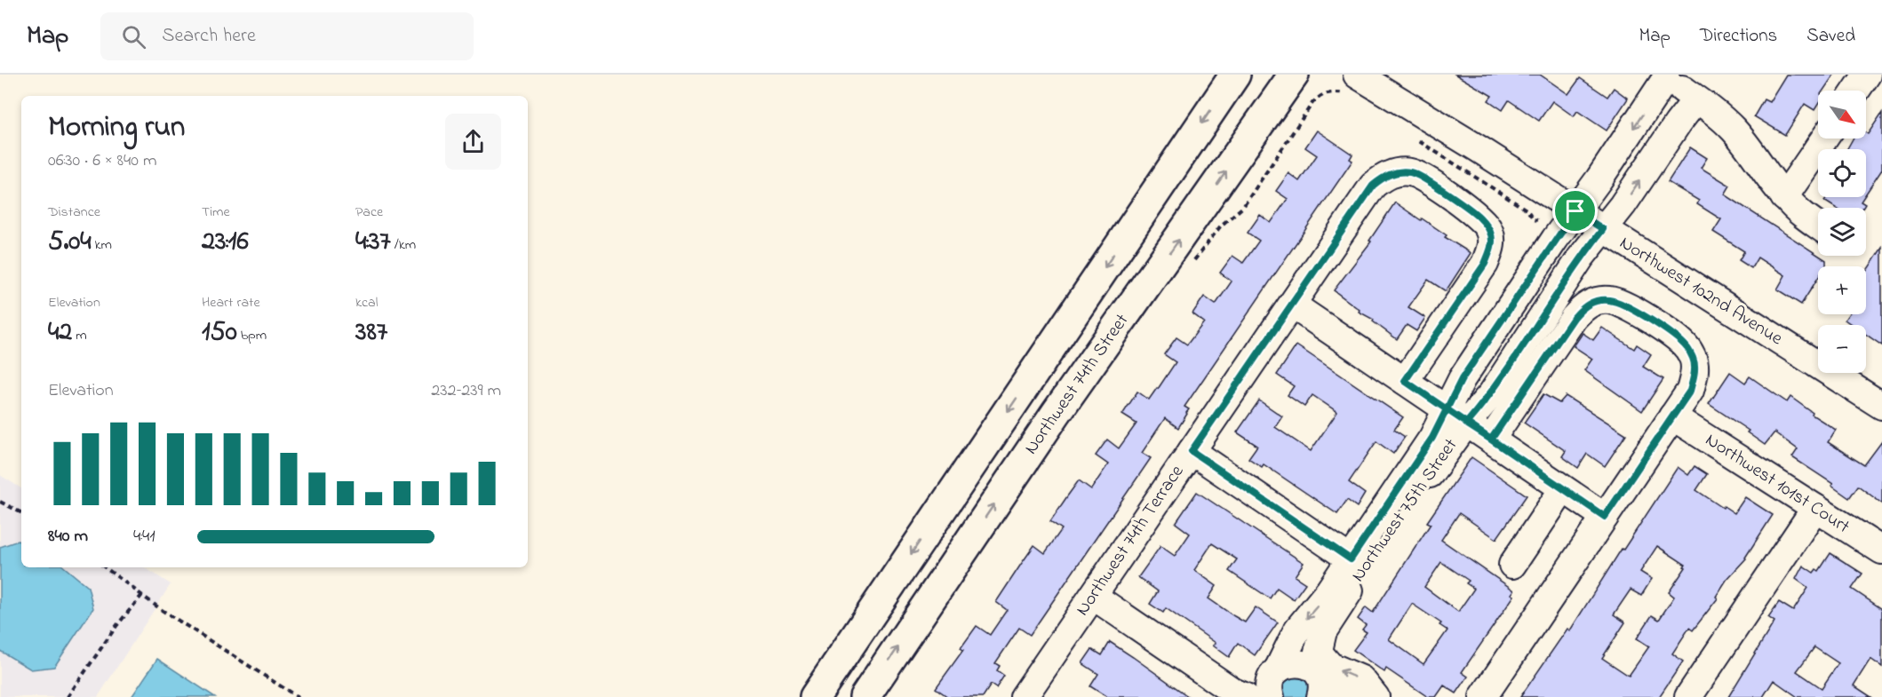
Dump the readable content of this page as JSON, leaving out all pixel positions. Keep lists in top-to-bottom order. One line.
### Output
{"streets":{"main road":["Northwest 74th Street"],"street":["Northwest 102nd Avenue","Northwest 101st Court","Northwest 75th Street","Northwest 74th Terrace"]},"crossings":[["Northwest 102nd Avenue","Northwest 75th Street"]],"north":"bottom right","page":{"header":"Map","search":"Search here","nav":["Map","Directions","Saved"],"map_buttons":["+","−"],"heading":["Morning run","06:30 · 6 × 840 m"],"stats":[["Distance","5.04 km"],["Time","23:16"],["Pace","4:37 /km"],["Elevation","42 m"],["Heart rate","150 bpm"],["kcal","387"]],"chart":["Elevation","232–239 m"],"list":[{"name":"840 m","note":"4:41"}]}}
